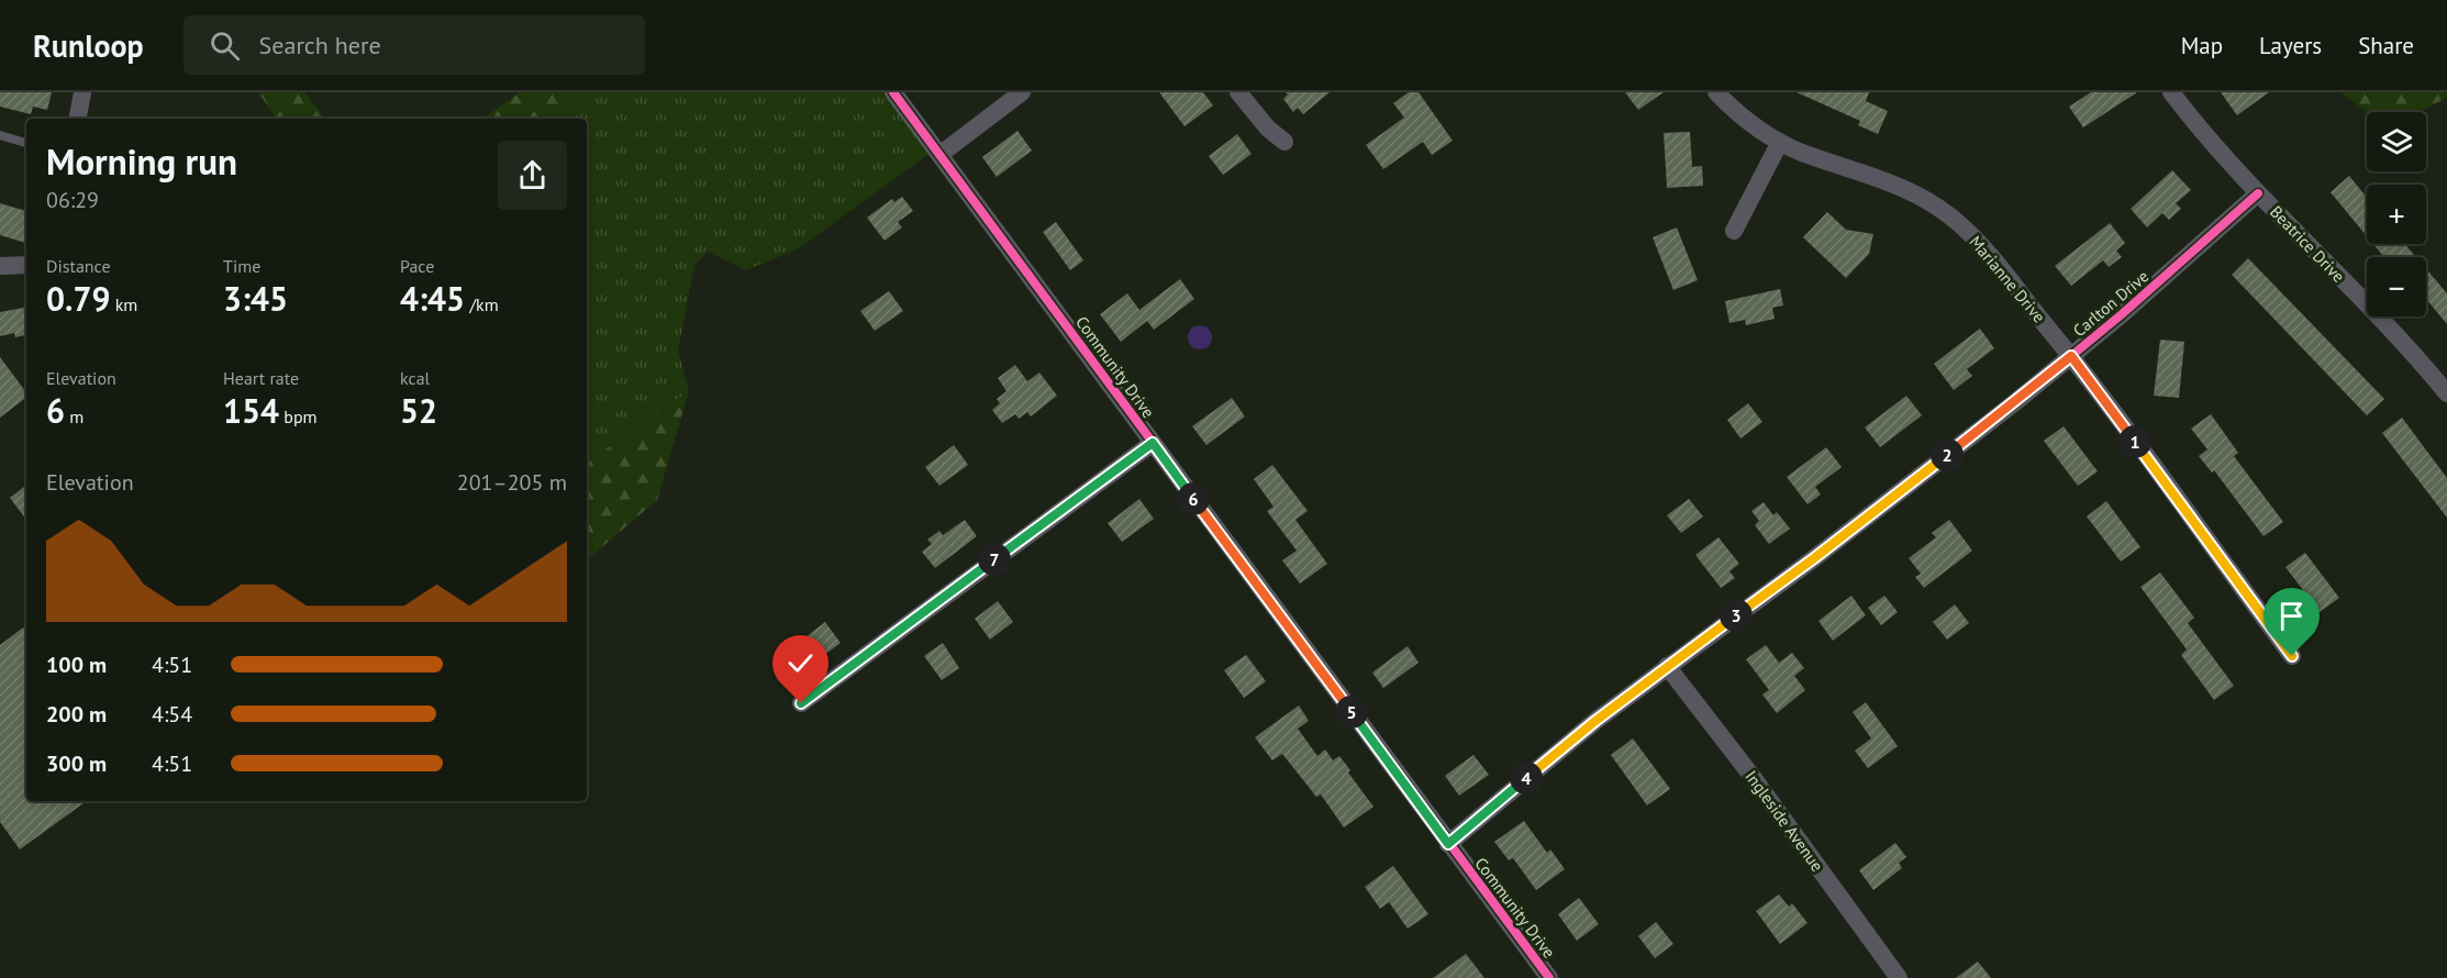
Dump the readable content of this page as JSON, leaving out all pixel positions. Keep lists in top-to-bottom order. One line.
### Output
{"streets":{"street":["Beatrice Drive","Marianne Drive","Carlton Drive","Community Drive","Ingleside Avenue"]},"crossings":[["Beatrice Drive","Carlton Drive"],["Marianne Drive","Carlton Drive"],["Carlton Drive","Community Drive"],["Carlton Drive","Ingleside Avenue"]],"page":{"header":"Runloop","search":"Search here","nav":["Map","Layers","Share"],"map_buttons":["+","−"],"heading":["Morning run","06:29"],"stats":[["Distance","0.79 km"],["Time","3:45"],["Pace","4:45 /km"],["Elevation","6 m"],["Heart rate","154 bpm"],["kcal","52"]],"pins":["1","2","6","7","3","5","4"],"chart":["Elevation","201–205 m"],"list":[{"name":"100 m","note":"4:51"},{"name":"200 m","note":"4:54"},{"name":"300 m","note":"4:51"}]}}
